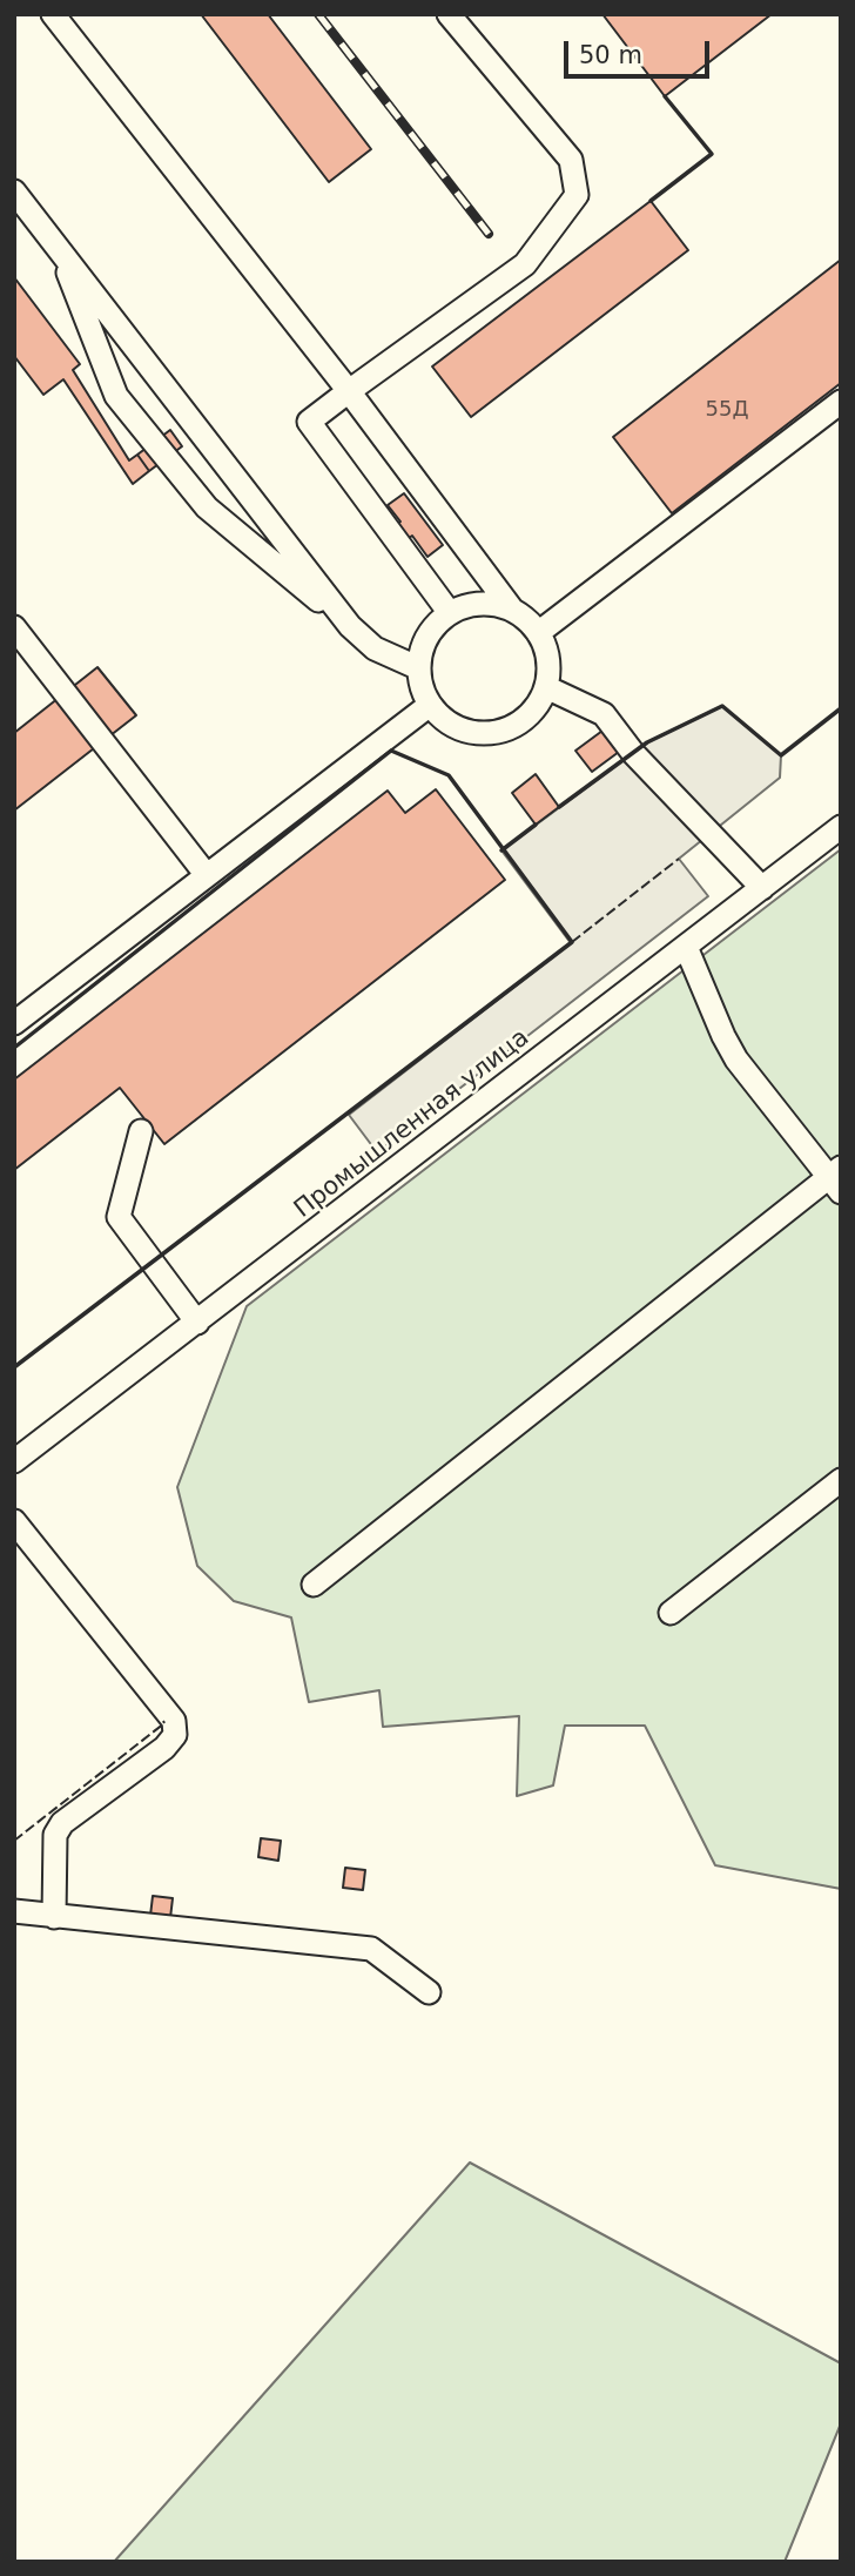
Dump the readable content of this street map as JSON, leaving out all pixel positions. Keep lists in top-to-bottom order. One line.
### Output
{"streets":{"street":["Промышленная улица"]},"house_numbers":["55Д"],"scale_bar":"50 m"}
